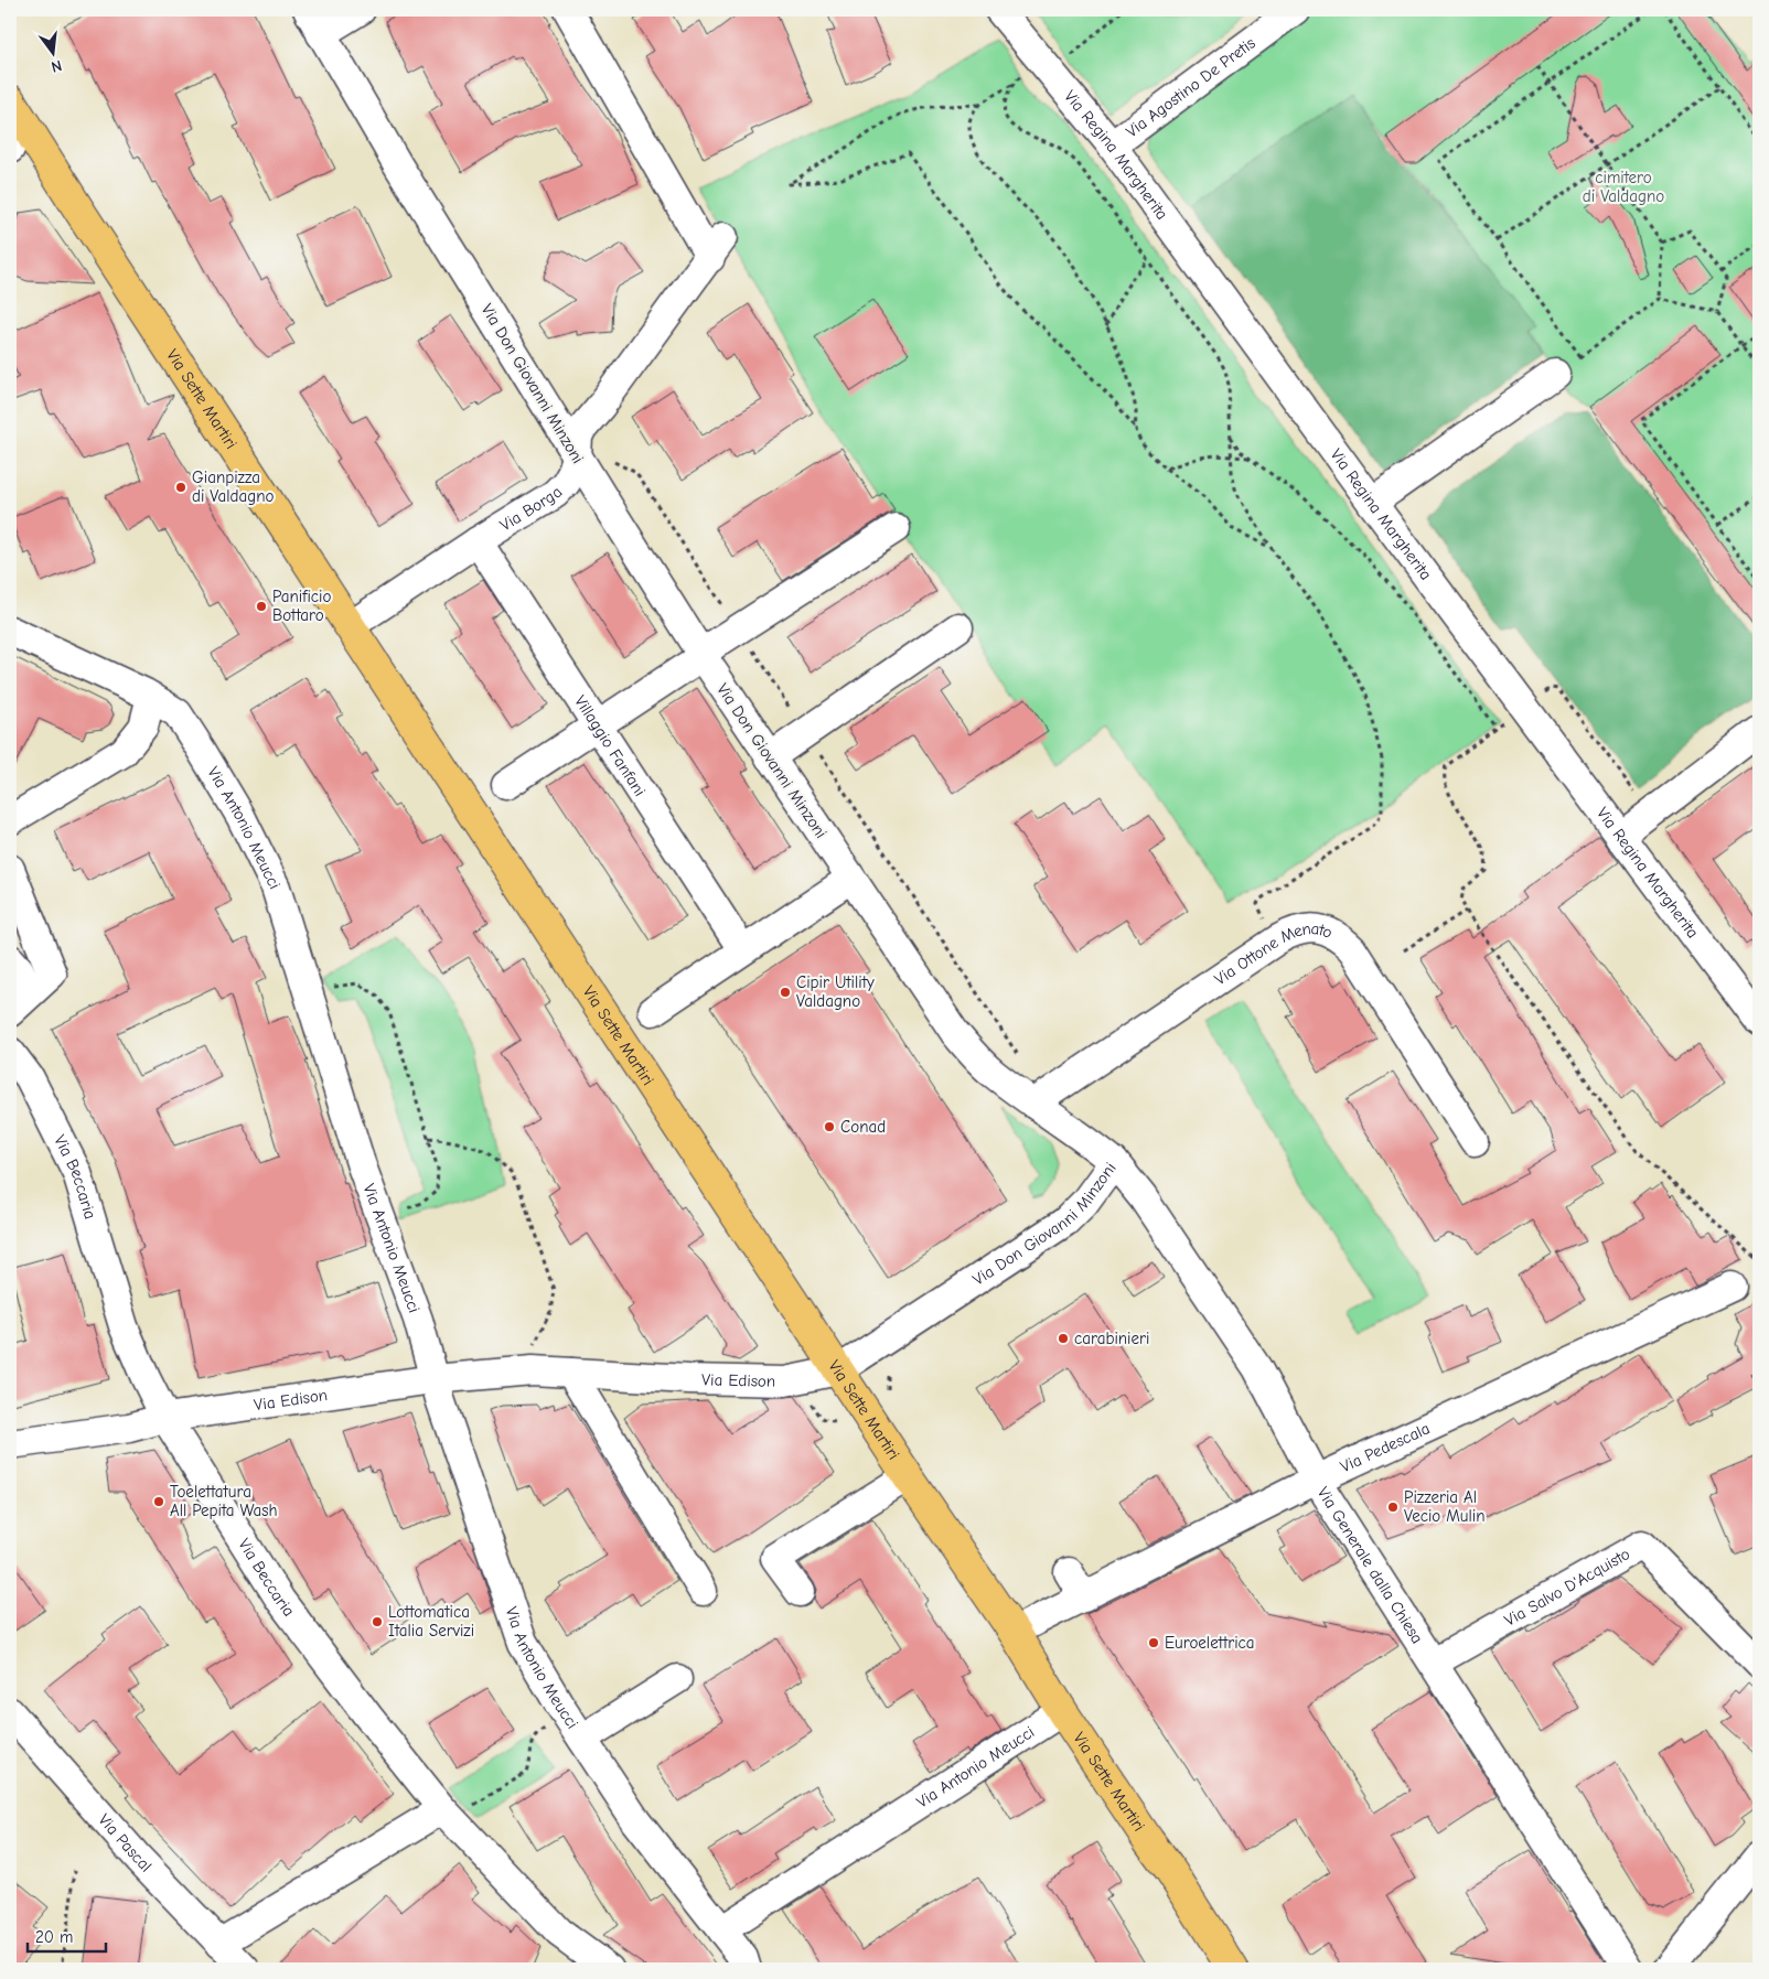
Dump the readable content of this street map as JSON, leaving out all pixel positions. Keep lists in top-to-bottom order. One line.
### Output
{"streets":{"main road":["Via Sette Martiri"],"street":["Via Agostino De Pretis","Via Regina Margherita","Via Don Giovanni Minzoni","Via Borga","Villaggio Fanfani","Via Antonio Meucci","Via Ottone Menato","Via Beccaria","Via Edison","Via Pedescala","Via Generale dalla Chiesa","Via Salvo D'Acquisto","Via Pascal"]},"crossings":[["Via Agostino De Pretis","Via Regina Margherita"],["Via Don Giovanni Minzoni","Via Sette Martiri"],["Via Don Giovanni Minzoni","Via Borga"],["Via Don Giovanni Minzoni","Via Ottone Menato"],["Via Don Giovanni Minzoni","Via Edison"],["Via Don Giovanni Minzoni","Via Generale dalla Chiesa"],["Via Sette Martiri","Via Borga"],["Via Sette Martiri","Via Antonio Meucci"],["Via Sette Martiri","Via Edison"],["Via Sette Martiri","Via Pedescala"],["Via Borga","Villaggio Fanfani"],["Via Antonio Meucci","Via Edison"],["Via Beccaria","Via Edison"],["Via Pedescala","Via Generale dalla Chiesa"],["Via Generale dalla Chiesa","Via Salvo D'Acquisto"]],"parks":["cimitero di Valdagno"],"places":["Gianpizza di Valdagno","Panificio Bottaro","Cipir Utility Valdagno","Conad","carabinieri","Toelettatura All Pepita Wash","Pizzeria Al Vecio Mulin","Lottomatica Italia Servizi","Euroelettrica"],"scale_bar":"20 m","north":"bottom"}
